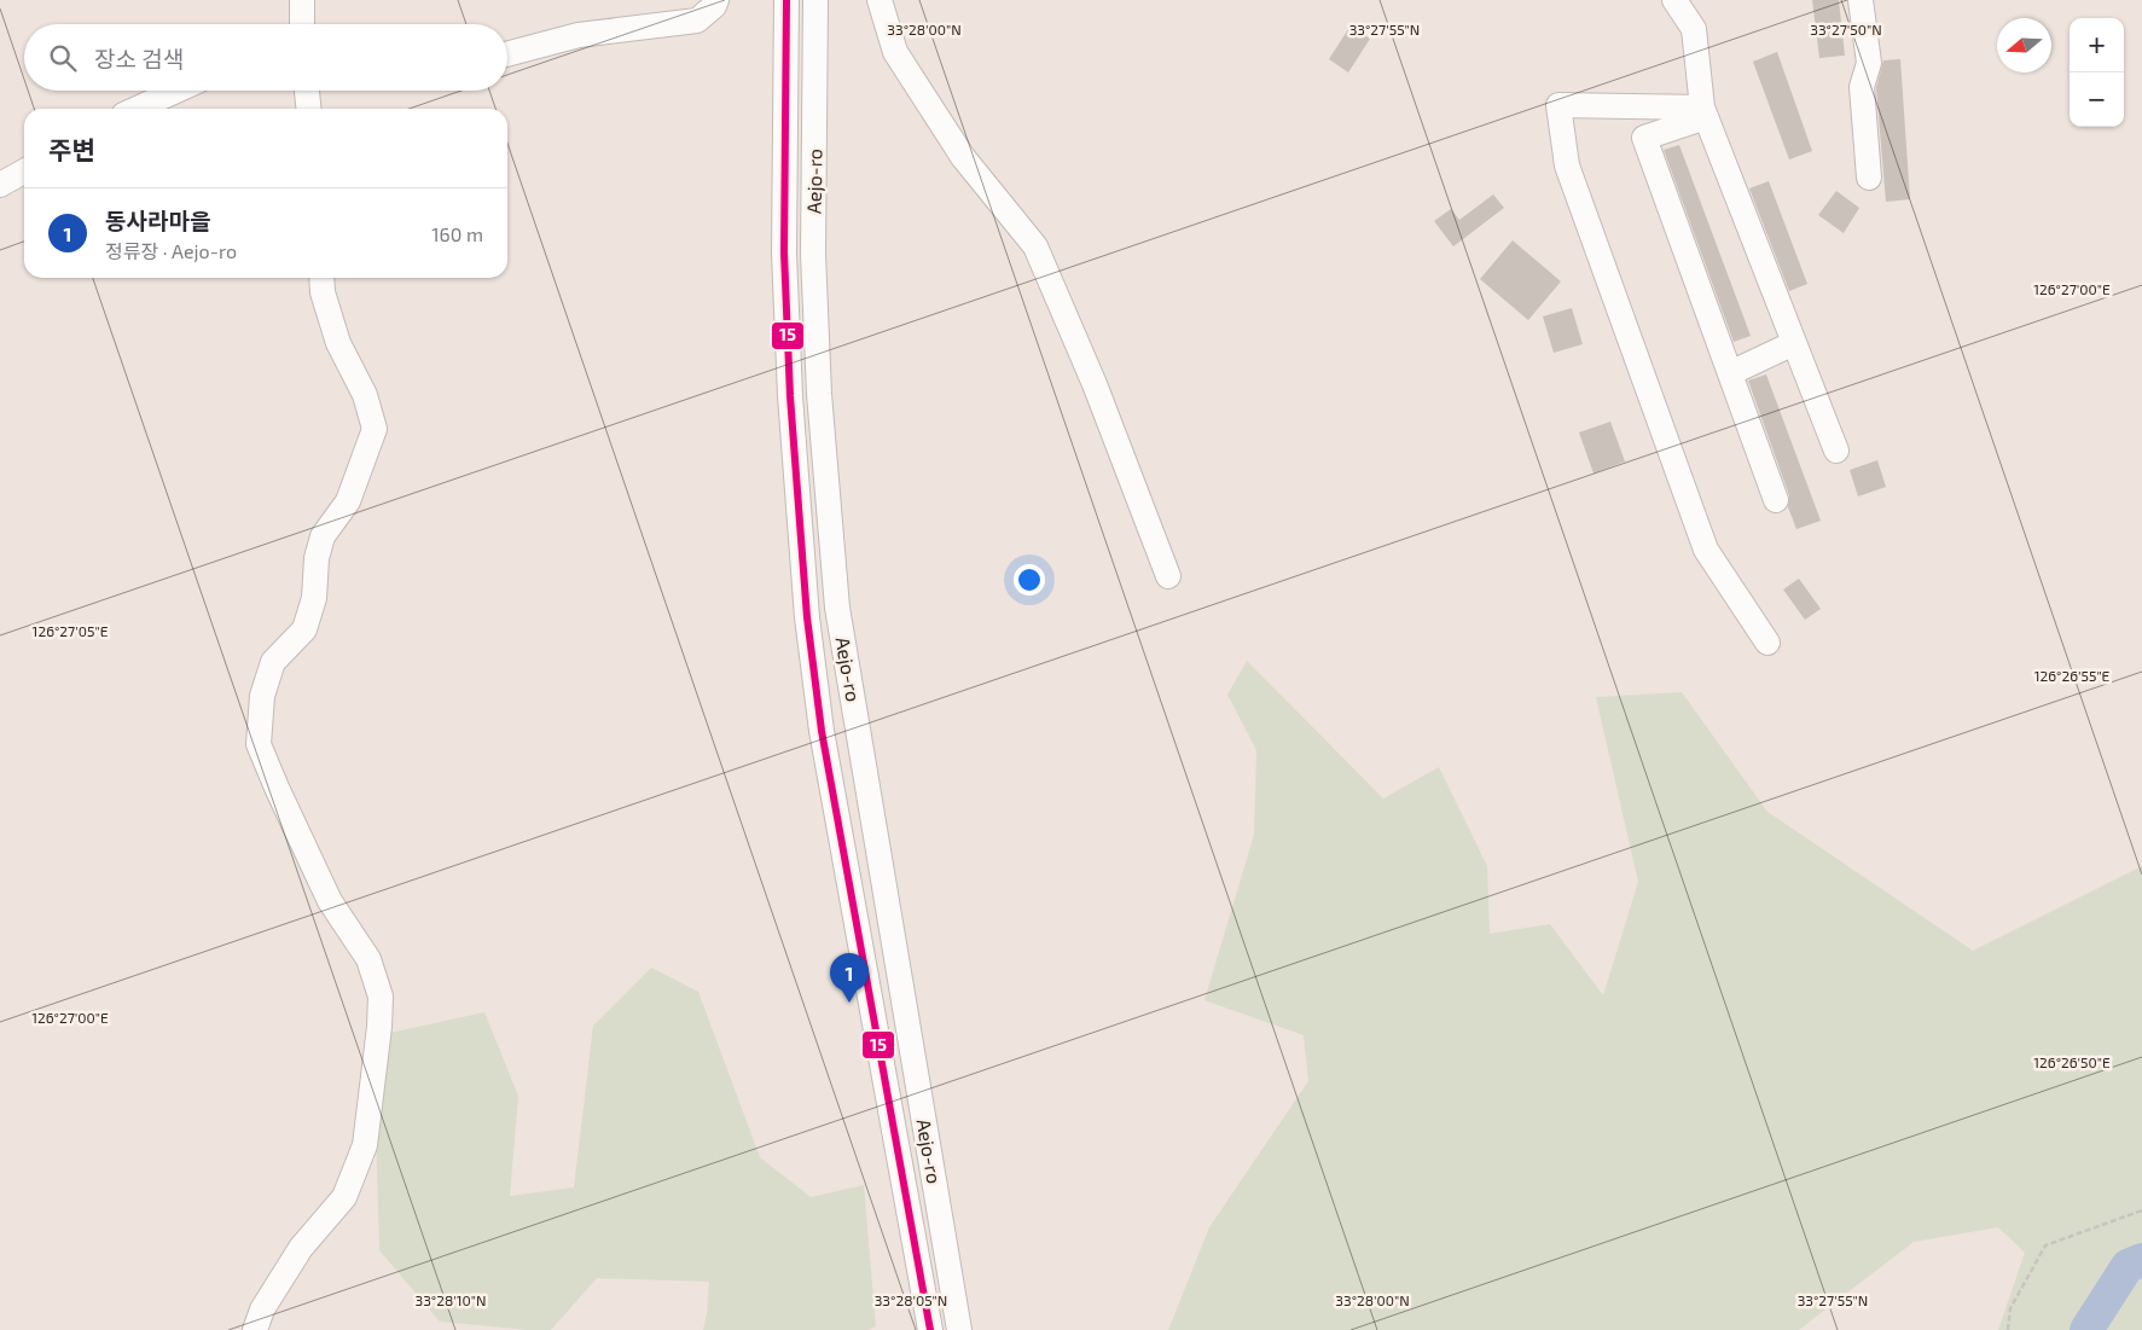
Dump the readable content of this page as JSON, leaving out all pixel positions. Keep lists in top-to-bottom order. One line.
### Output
{"streets":{"street":["Aejo-ro"]},"lines":["transit line 15"],"north":"left","page":{"map_buttons":["+","−"],"search":"장소 검색","heading":"주변","list":[{"mark":"1","name":"동사라마을","note":"정류장 · Aejo-ro","value":"160 m"}],"pins":"1"},"coordinates":["33°27'50\"N","33°28'00\"N","33°27'55\"N","126°27'00\"E","126°27'05\"E","126°26'55\"E","126°26'50\"E","33°28'10\"N","33°28'05\"N"]}
